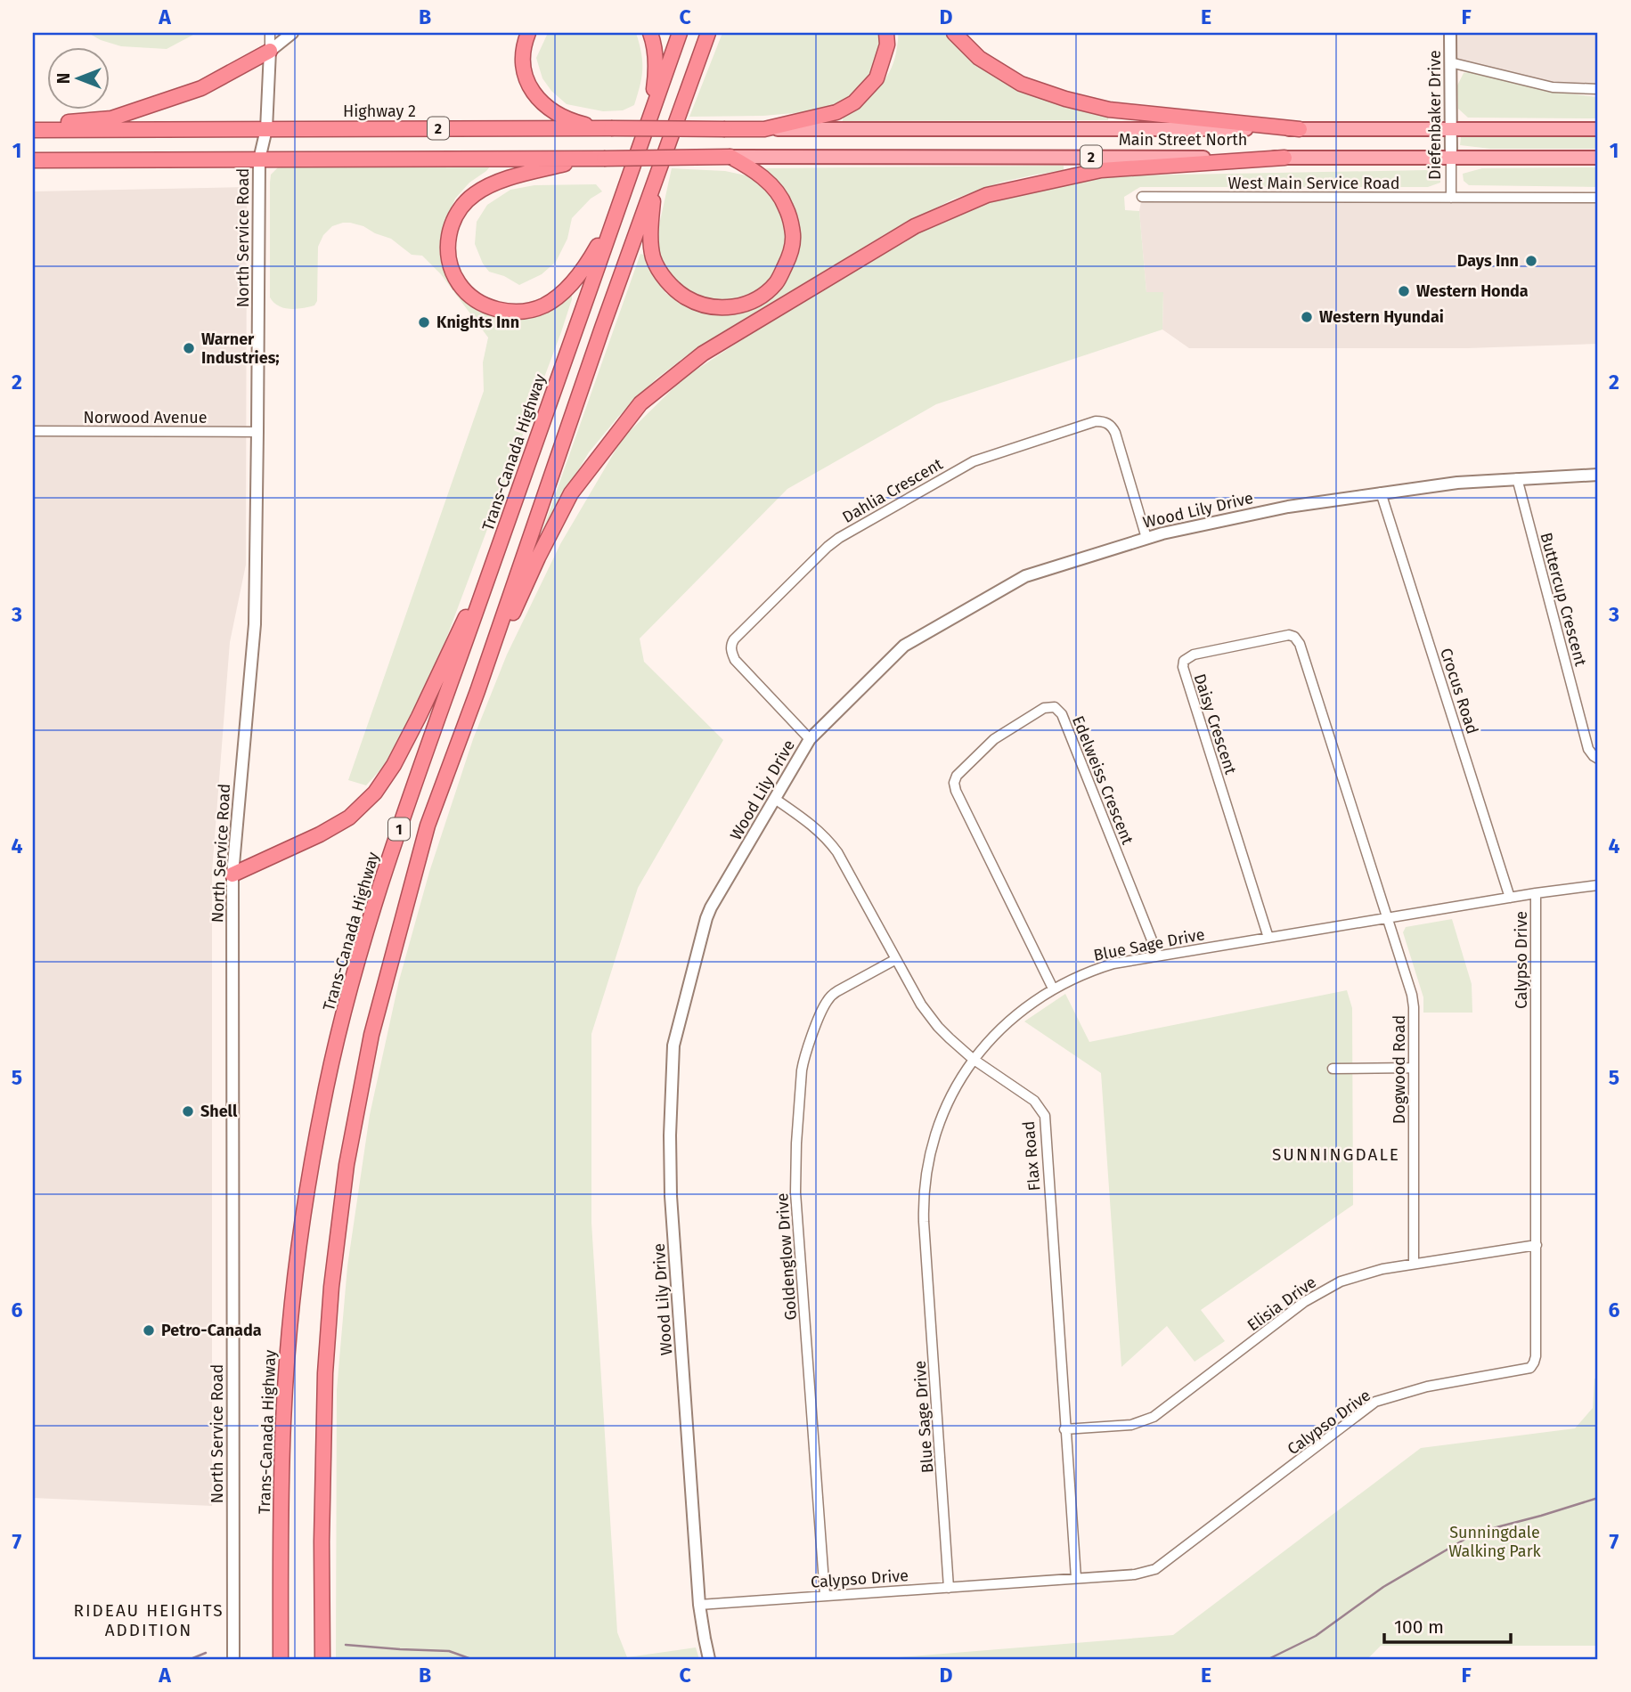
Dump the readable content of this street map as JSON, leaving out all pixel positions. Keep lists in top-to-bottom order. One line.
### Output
{"streets":{"highway":["Highway 2","2","Trans-Canada Highway","1"],"main road":["Main Street North"],"street":["Diefenbaker Drive","West Main Service Road","North Service Road","Norwood Avenue","Dahlia Crescent","Wood Lily Drive","Buttercup Crescent","Crocus Road","Daisy Crescent","Edelweiss Crescent","Blue Sage Drive","Calypso Drive","Dogwood Road","Flax Road","Goldenglow Drive","Elisia Drive"]},"crossings":[["Highway 2","Main Street North"],["Highway 2","North Service Road"],["Diefenbaker Drive","Main Street North"],["Diefenbaker Drive","West Main Service Road"],["2","Main Street North"],["2","North Service Road"],["North Service Road","Norwood Avenue"],["Dahlia Crescent","Wood Lily Drive"],["Wood Lily Drive","Buttercup Crescent"],["Wood Lily Drive","Crocus Road"],["Wood Lily Drive","Calypso Drive"],["Wood Lily Drive","Flax Road"],["Crocus Road","Blue Sage Drive"],["Daisy Crescent","Blue Sage Drive"],["Daisy Crescent","Dogwood Road"],["Edelweiss Crescent","Blue Sage Drive"],["Blue Sage Drive","Calypso Drive"],["Blue Sage Drive","Dogwood Road"],["Blue Sage Drive","Flax Road"],["Calypso Drive","Flax Road"],["Calypso Drive","Goldenglow Drive"],["Calypso Drive","Elisia Drive"],["Dogwood Road","Elisia Drive"],["Flax Road","Goldenglow Drive"],["Flax Road","Elisia Drive"]],"districts":["SUNNINGDALE","RIDEAU HEIGHTS ADDITION"],"parks":["Sunningdale Walking Park"],"places":["Days Inn","Western Honda","Western Hyundai","Knights Inn","Warner Industries;","Shell","Petro-Canada"],"scale_bar":"100 m","north":"left","grid":{"columns":["A","B","C","D","E","F"],"rows":["1","2","3","4","5","6","7"]}}
